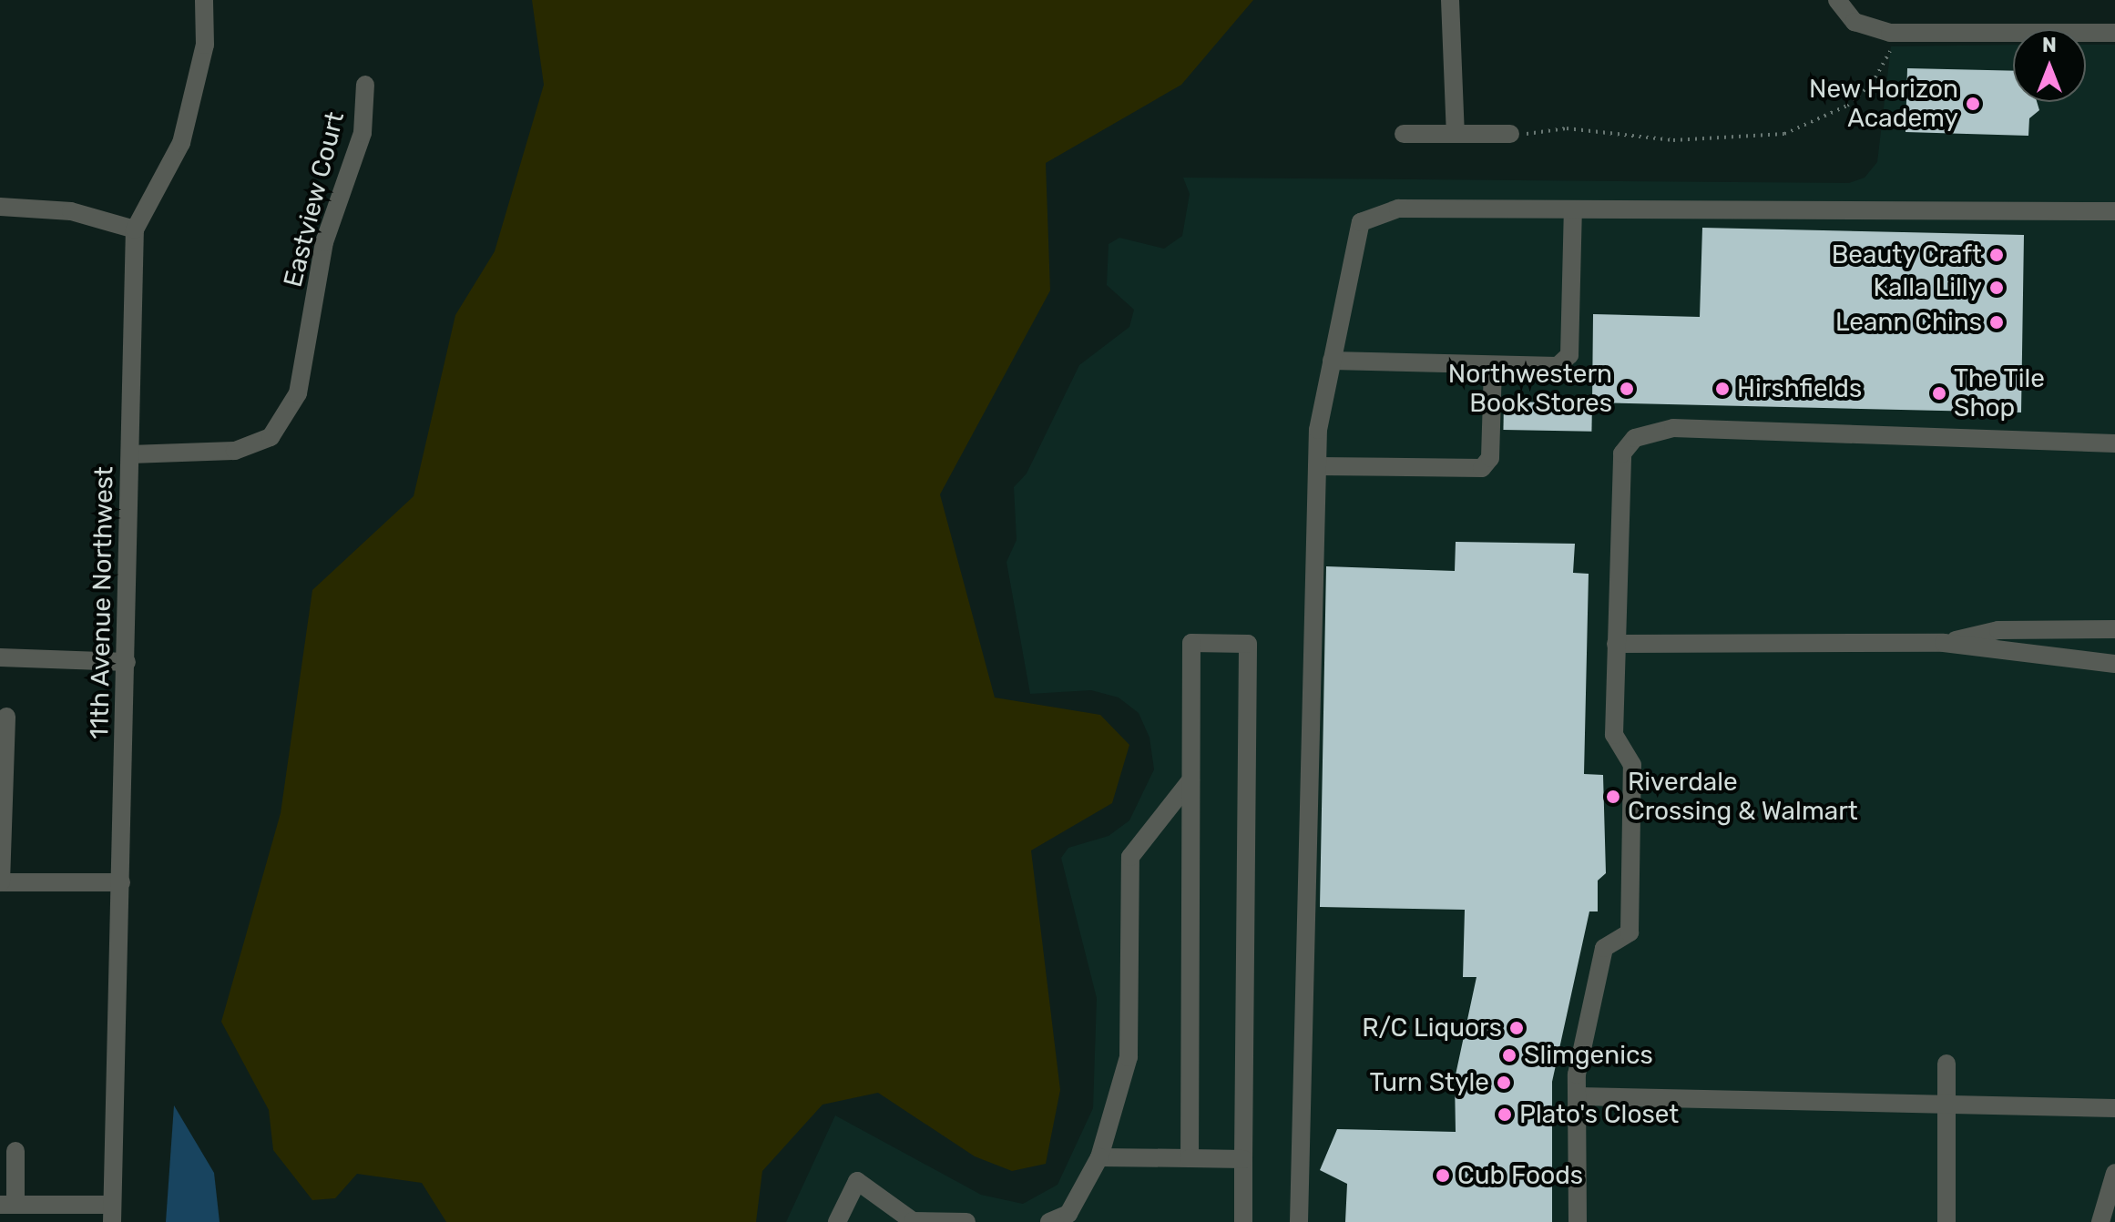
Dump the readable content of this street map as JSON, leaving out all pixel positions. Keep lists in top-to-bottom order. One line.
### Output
{"streets":{"street":["Eastview Court","11th Avenue Northwest"]},"crossings":[["Eastview Court","11th Avenue Northwest"]],"places":["New Horizon Academy","Beauty Craft","Kalla Lilly","Leann Chins","Northwestern Book Stores","Hirshfields","The Tile Shop","Riverdale Crossing & Walmart","R/C Liquors","Slimgenics","Turn Style","Plato's Closet","Cub Foods"],"north":"top"}
